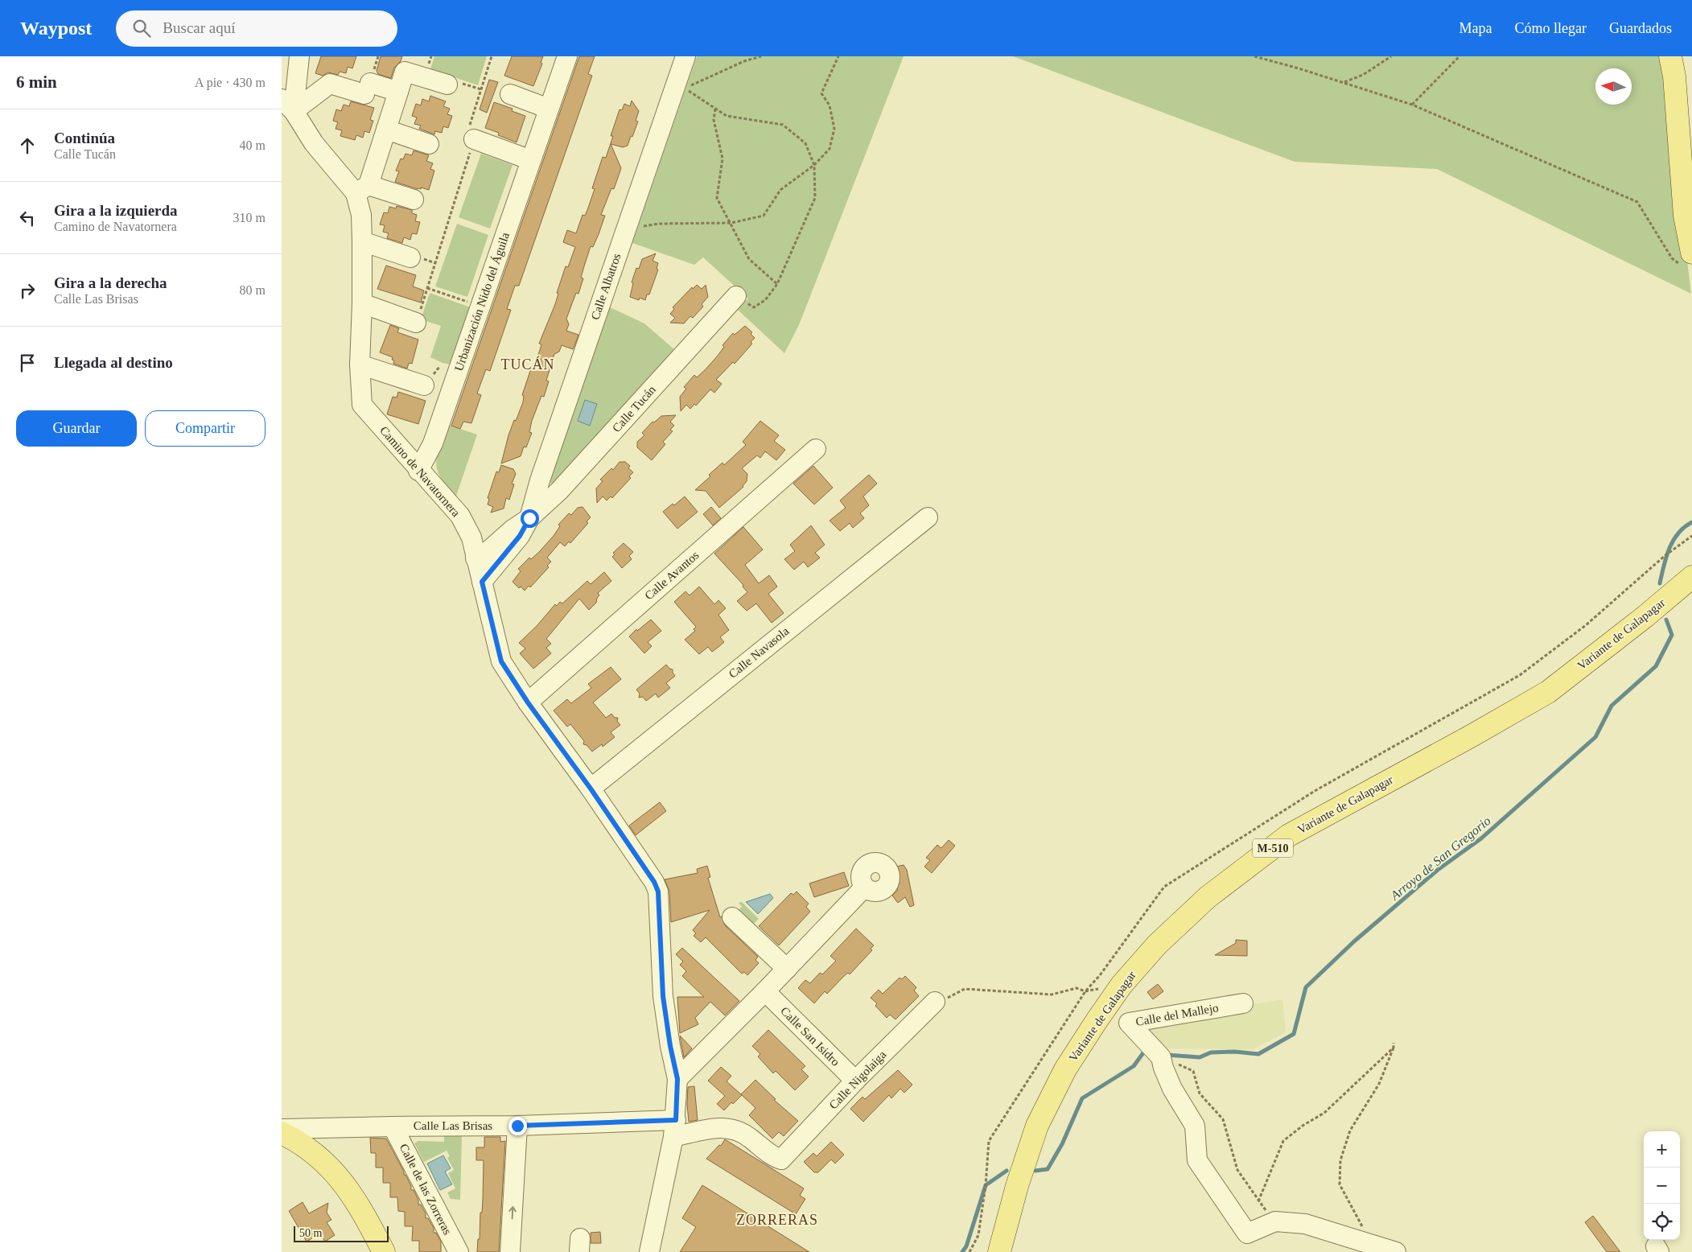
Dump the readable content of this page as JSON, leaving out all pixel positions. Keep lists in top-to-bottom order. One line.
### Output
{"streets":{"main road":["Variante de Galapagar","M-510"],"street":["Calle Albatros","Urbanización Nido del Águila","Calle Tucán","Camino de Navatornera","Calle Avantos","Calle Navasola","Calle del Mallejo","Calle San Isidro","Calle Nigolaiga","Calle Las Brisas","Calle de las Zorreras"]},"crossings":[["Calle Albatros","Calle Tucán"],["Urbanización Nido del Águila","Camino de Navatornera"],["Calle Tucán","Camino de Navatornera"],["Camino de Navatornera","Calle Avantos"],["Camino de Navatornera","Calle Navasola"],["Camino de Navatornera","Calle Las Brisas"],["Calle San Isidro","Calle Nigolaiga"],["Calle Nigolaiga","Calle Las Brisas"],["Calle Las Brisas","Calle de las Zorreras"]],"districts":["TUCÁN","ZORRERAS"],"water":["Arroyo de San Gregorio"],"scale_bar":"50 m","north":"left","page":{"header":"Waypost","search":"Buscar aquí","nav":["Mapa","Cómo llegar","Guardados"],"heading":["6 min","A pie · 430 m"],"list":[["Continúa","Calle Tucán","40 m"],["Gira a la izquierda","Camino de Navatornera","310 m"],["Gira a la derecha","Calle Las Brisas","80 m"],"Llegada al destino"],"buttons":["Guardar","Compartir"],"map_buttons":["+","−"],"scale":"50 m"}}
